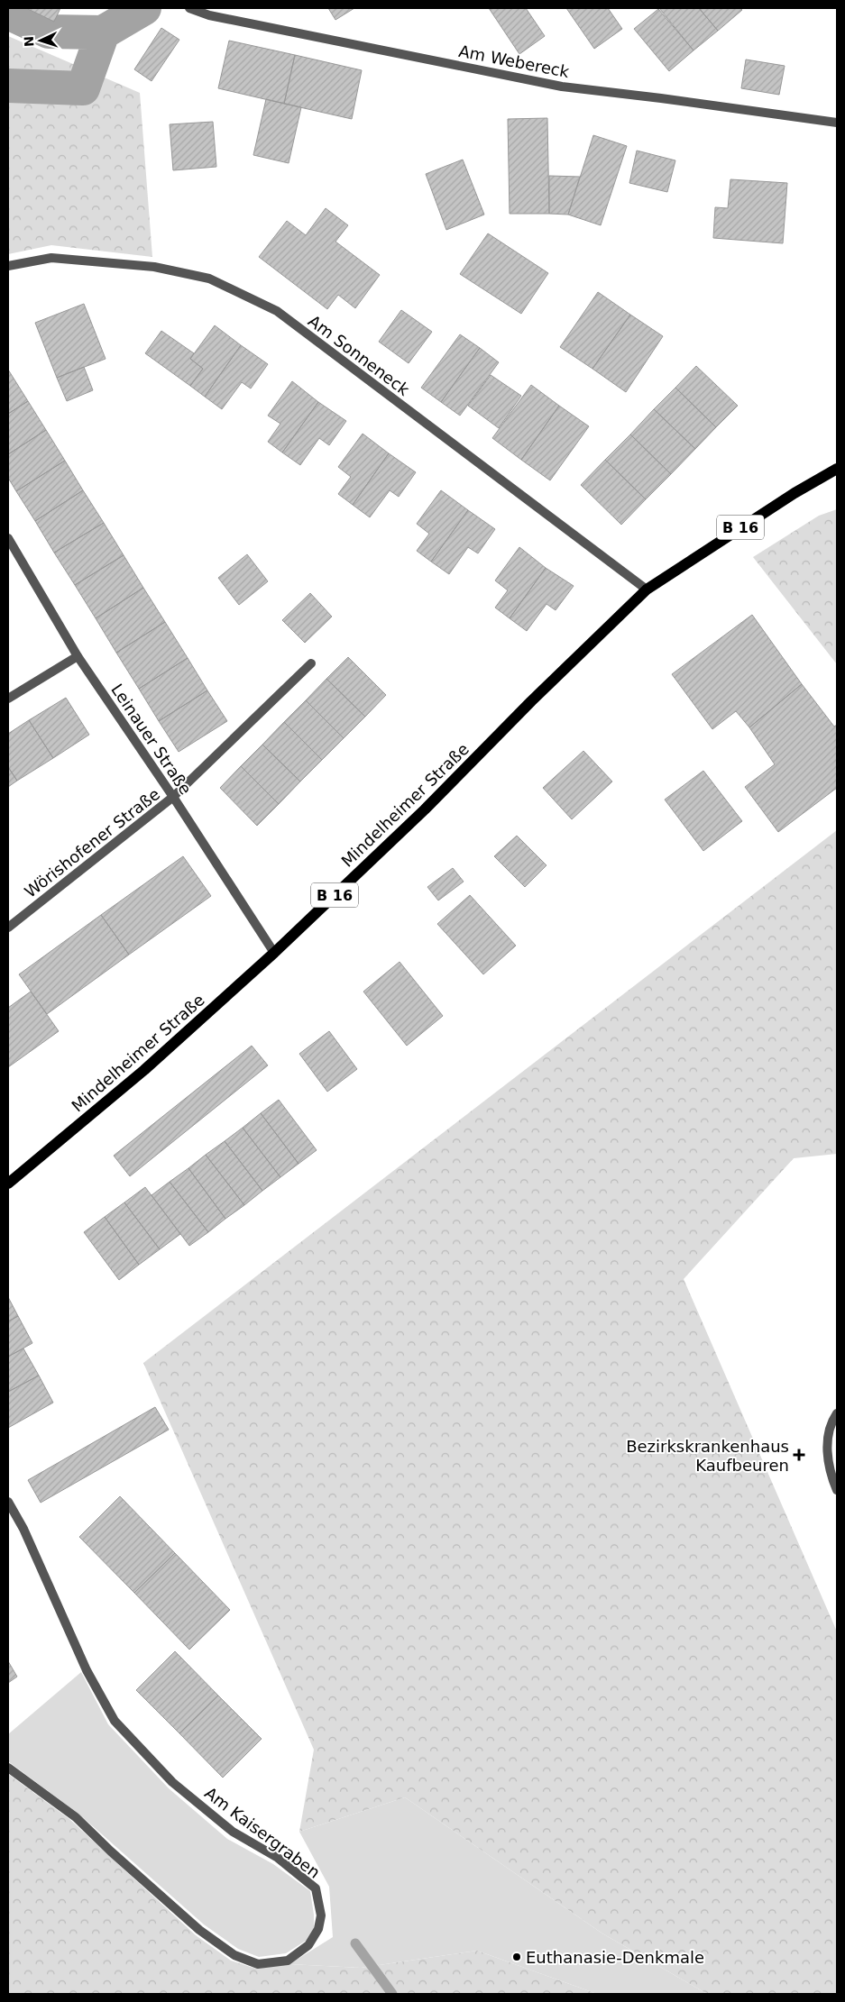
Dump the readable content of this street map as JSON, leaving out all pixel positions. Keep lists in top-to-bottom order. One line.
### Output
{"streets":{"main road":["B 16","Mindelheimer Straße"],"street":["Am Webereck","Am Sonneneck","Leinauer Straße","Wörishofener Straße","Am Kaisergraben"]},"crossings":[["Am Sonneneck","Mindelheimer Straße"],["Leinauer Straße","Mindelheimer Straße"],["Leinauer Straße","Wörishofener Straße"]],"places":{"health":["Bezirkskrankenhaus Kaufbeuren"],"other":["Euthanasie-Denkmale"]},"north":"left"}
